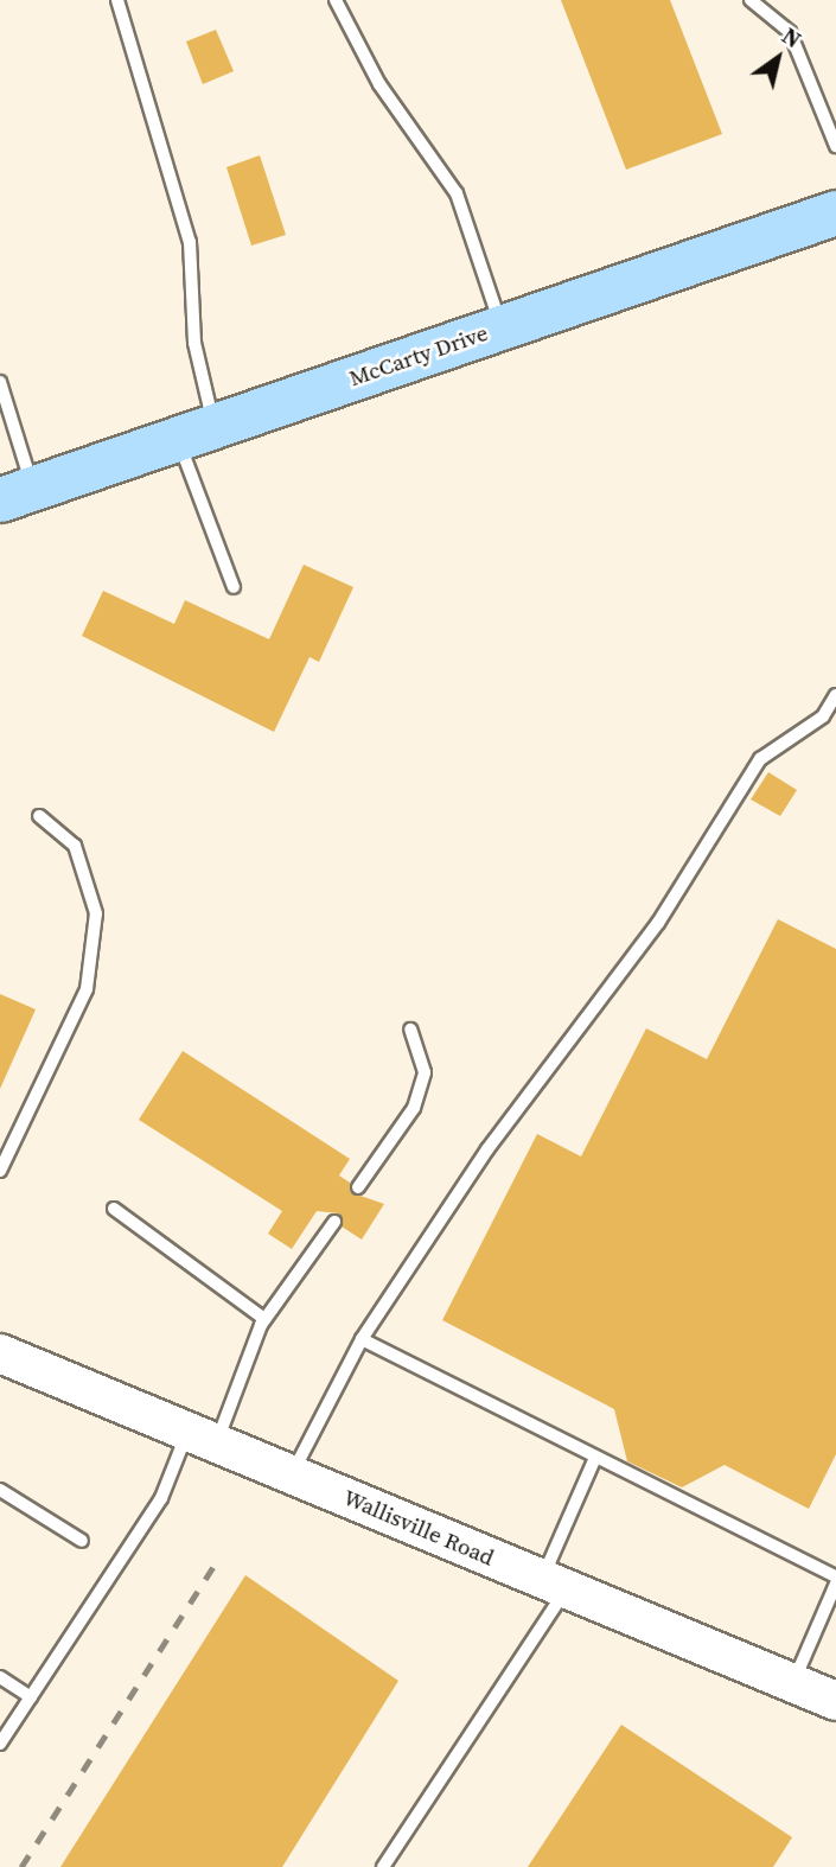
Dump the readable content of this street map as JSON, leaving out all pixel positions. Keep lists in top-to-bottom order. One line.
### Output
{"streets":{"main road":["McCarty Drive","Wallisville Road"]},"north":"top right"}
